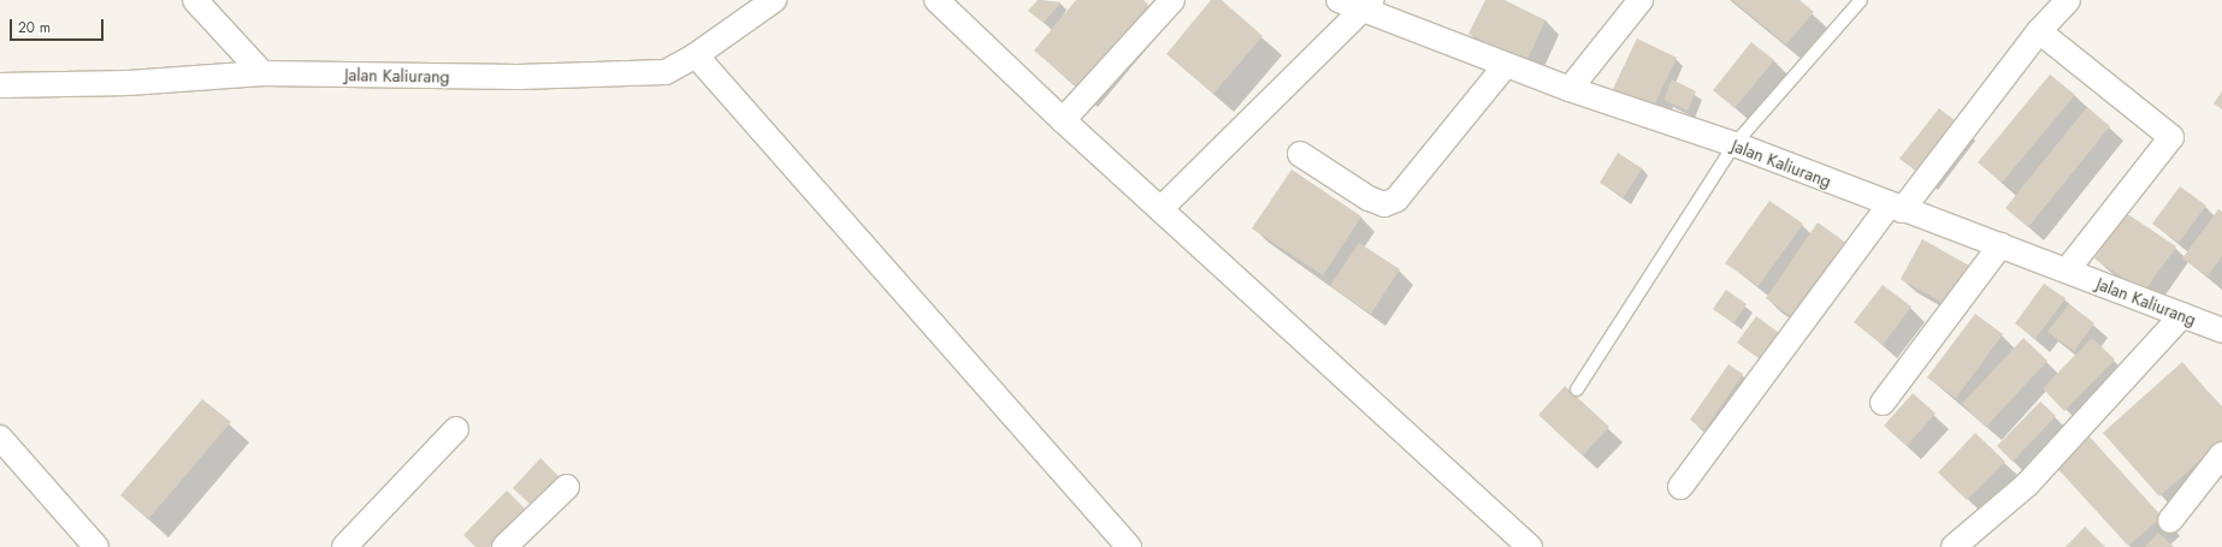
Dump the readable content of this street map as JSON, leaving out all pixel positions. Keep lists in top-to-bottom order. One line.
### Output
{"streets":{"street":["Jalan Kaliurang"]},"scale_bar":"20 m"}
